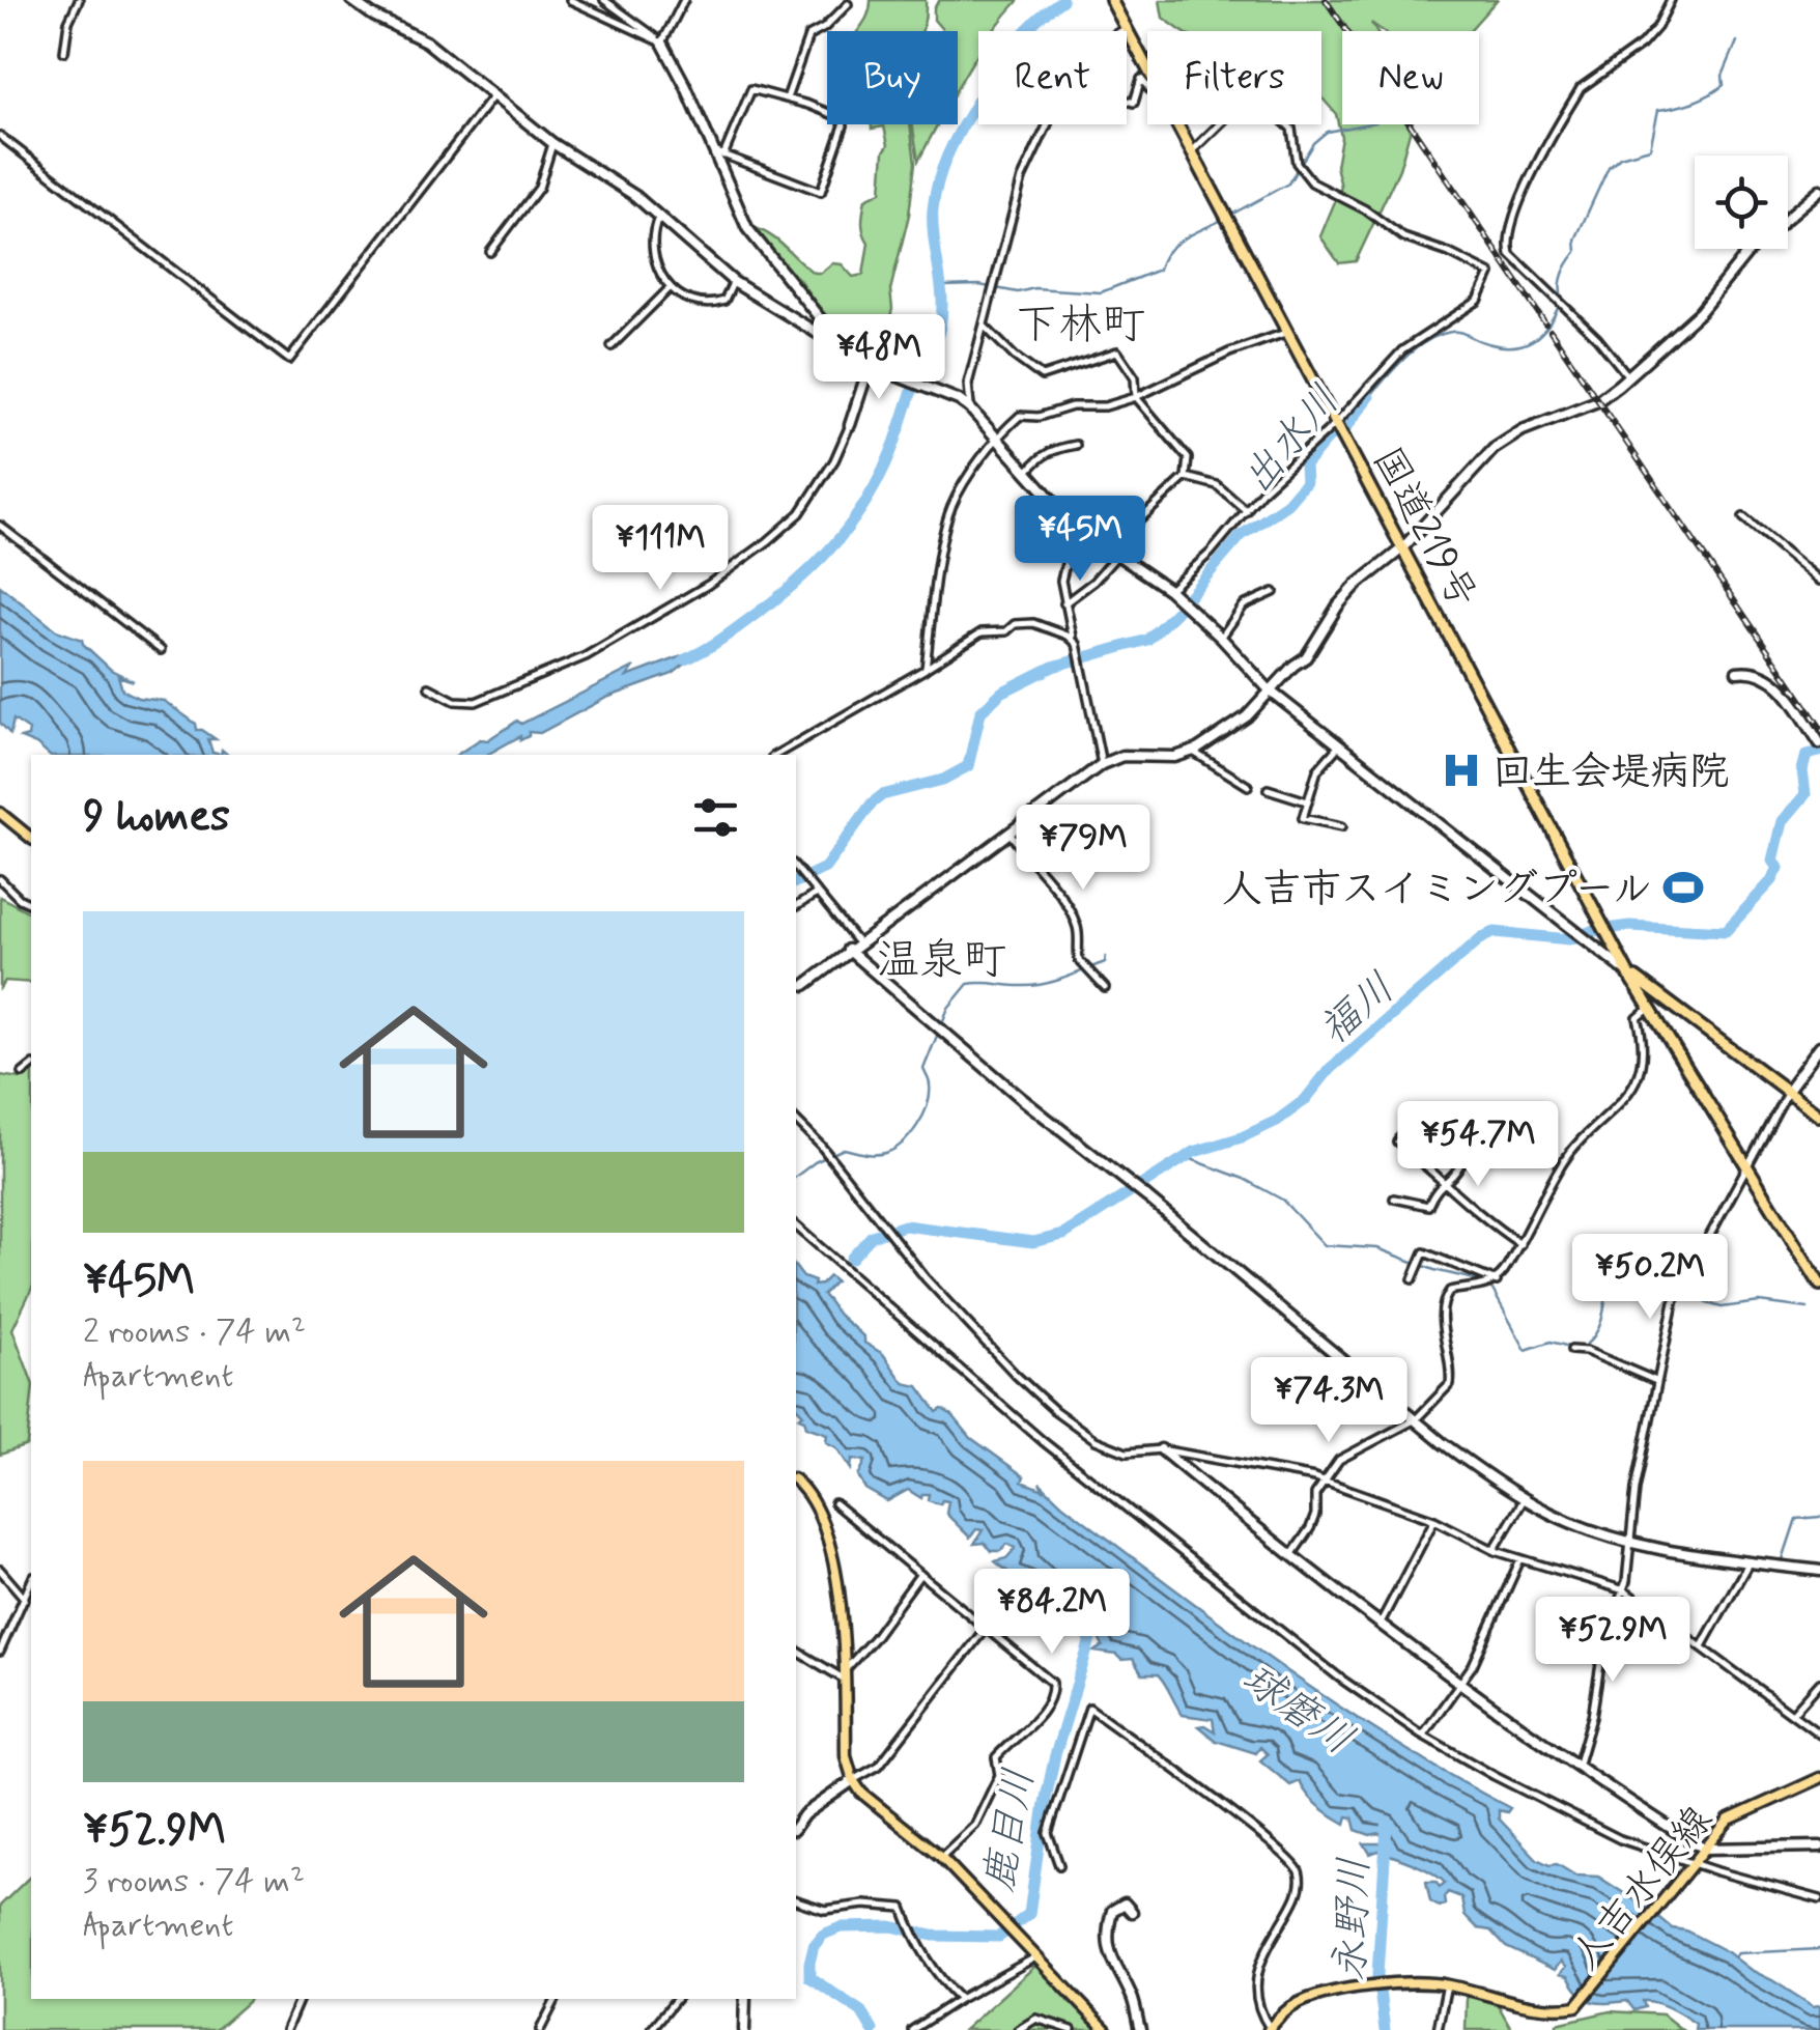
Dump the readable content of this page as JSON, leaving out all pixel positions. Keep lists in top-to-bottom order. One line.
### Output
{"streets":{"highway":["国道219号"],"main road":["人吉水俣線"]},"districts":["下林町","温泉町"],"water":["出水川","福川","球磨川","鹿目川","永野川"],"places":{"hospital":["回生会堤病院"],"sports":["人吉市スイミングプール"]},"page":{"chip":["Buy","Rent","Filters","New"],"price":["¥48M","¥45M","¥111M","¥79M","¥54.7M","¥50.2M","¥74.3M","¥84.2M","¥52.9M"],"heading":"9 homes","list":[{"name":"¥45M","note":"2 rooms · 74 m² · Apartment"},{"name":"¥52.9M","note":"3 rooms · 74 m² · Apartment"}]}}
